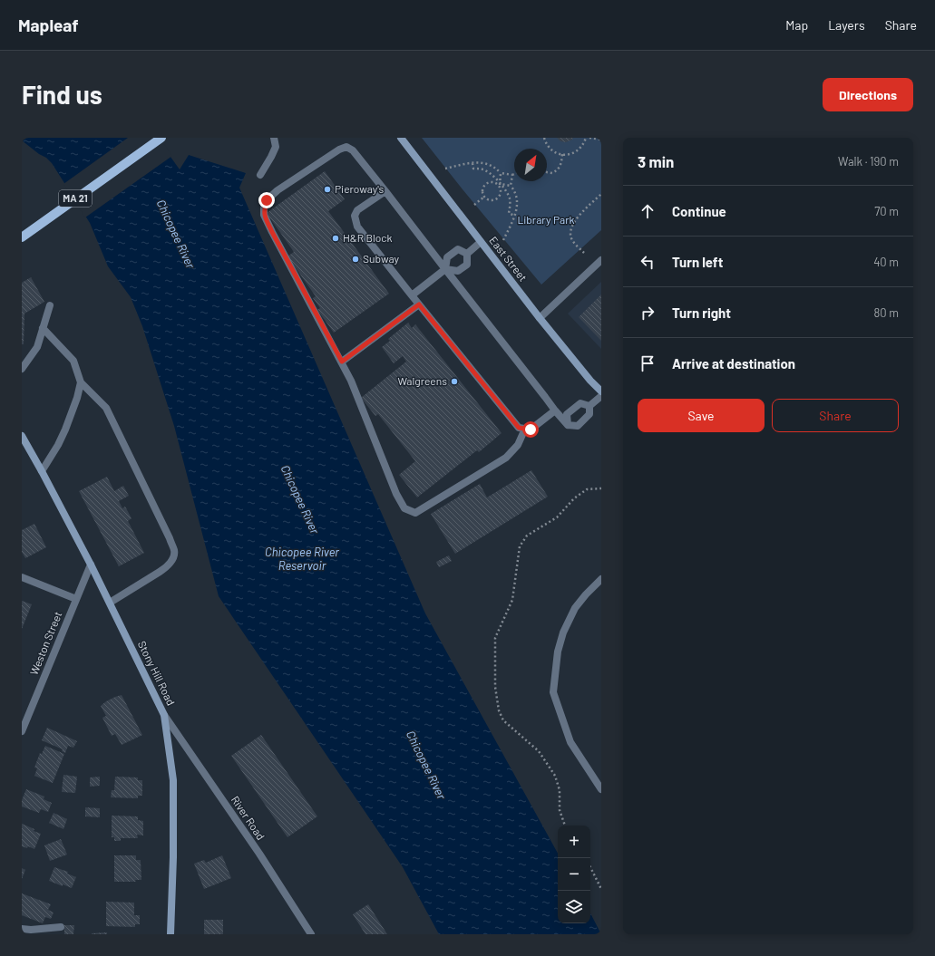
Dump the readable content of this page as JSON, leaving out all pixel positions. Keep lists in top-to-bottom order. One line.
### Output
{"streets":{"main road":["MA 21","East Street","Stony Hill Road"],"street":["Weston Street","River Road"]},"crossings":[["Weston Street","Stony Hill Road"],["Stony Hill Road","River Road"]],"water":["Chicopee River","Chicopee River Reservoir"],"parks":["Library Park"],"places":["Pieroway's","H&R Block","Subway","Walgreens"],"north":"top right","page":{"header":"Mapleaf","nav":["Map","Layers","Share"],"buttons":["Directions",["Save","Share"]],"title":"Find us","heading":["3 min","Walk · 190 m"],"list":[["Continue","70 m"],["Turn left","40 m"],["Turn right","80 m"],"Arrive at destination"],"map_buttons":["+","−"]}}
